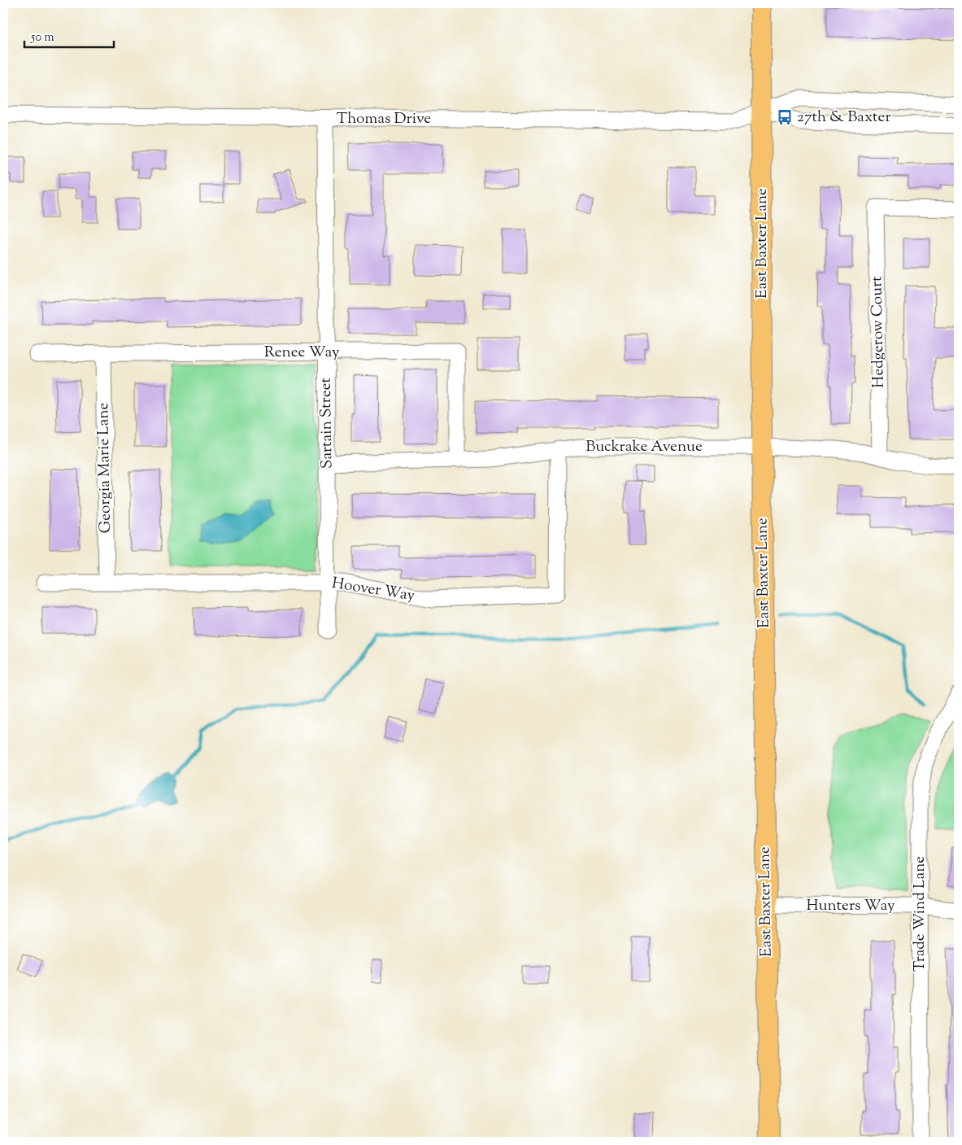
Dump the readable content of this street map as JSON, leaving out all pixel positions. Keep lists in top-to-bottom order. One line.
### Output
{"streets":{"main road":["East Baxter Lane"],"street":["Thomas Drive","Hedgerow Court","Renee Way","Sartain Street","Buckrake Avenue","Georgia Marie Lane","Hoover Way","Hunters Way","Trade Wind Lane"]},"crossings":[["Thomas Drive","East Baxter Lane"],["Thomas Drive","Sartain Street"],["East Baxter Lane","Buckrake Avenue"],["East Baxter Lane","Hunters Way"],["Hedgerow Court","Buckrake Avenue"],["Renee Way","Sartain Street"],["Renee Way","Buckrake Avenue"],["Renee Way","Georgia Marie Lane"],["Sartain Street","Buckrake Avenue"],["Sartain Street","Hoover Way"],["Buckrake Avenue","Hoover Way"],["Georgia Marie Lane","Hoover Way"],["Hunters Way","Trade Wind Lane"]],"places":{"bus stop":["27th & Baxter"]},"scale_bar":"50 m"}
